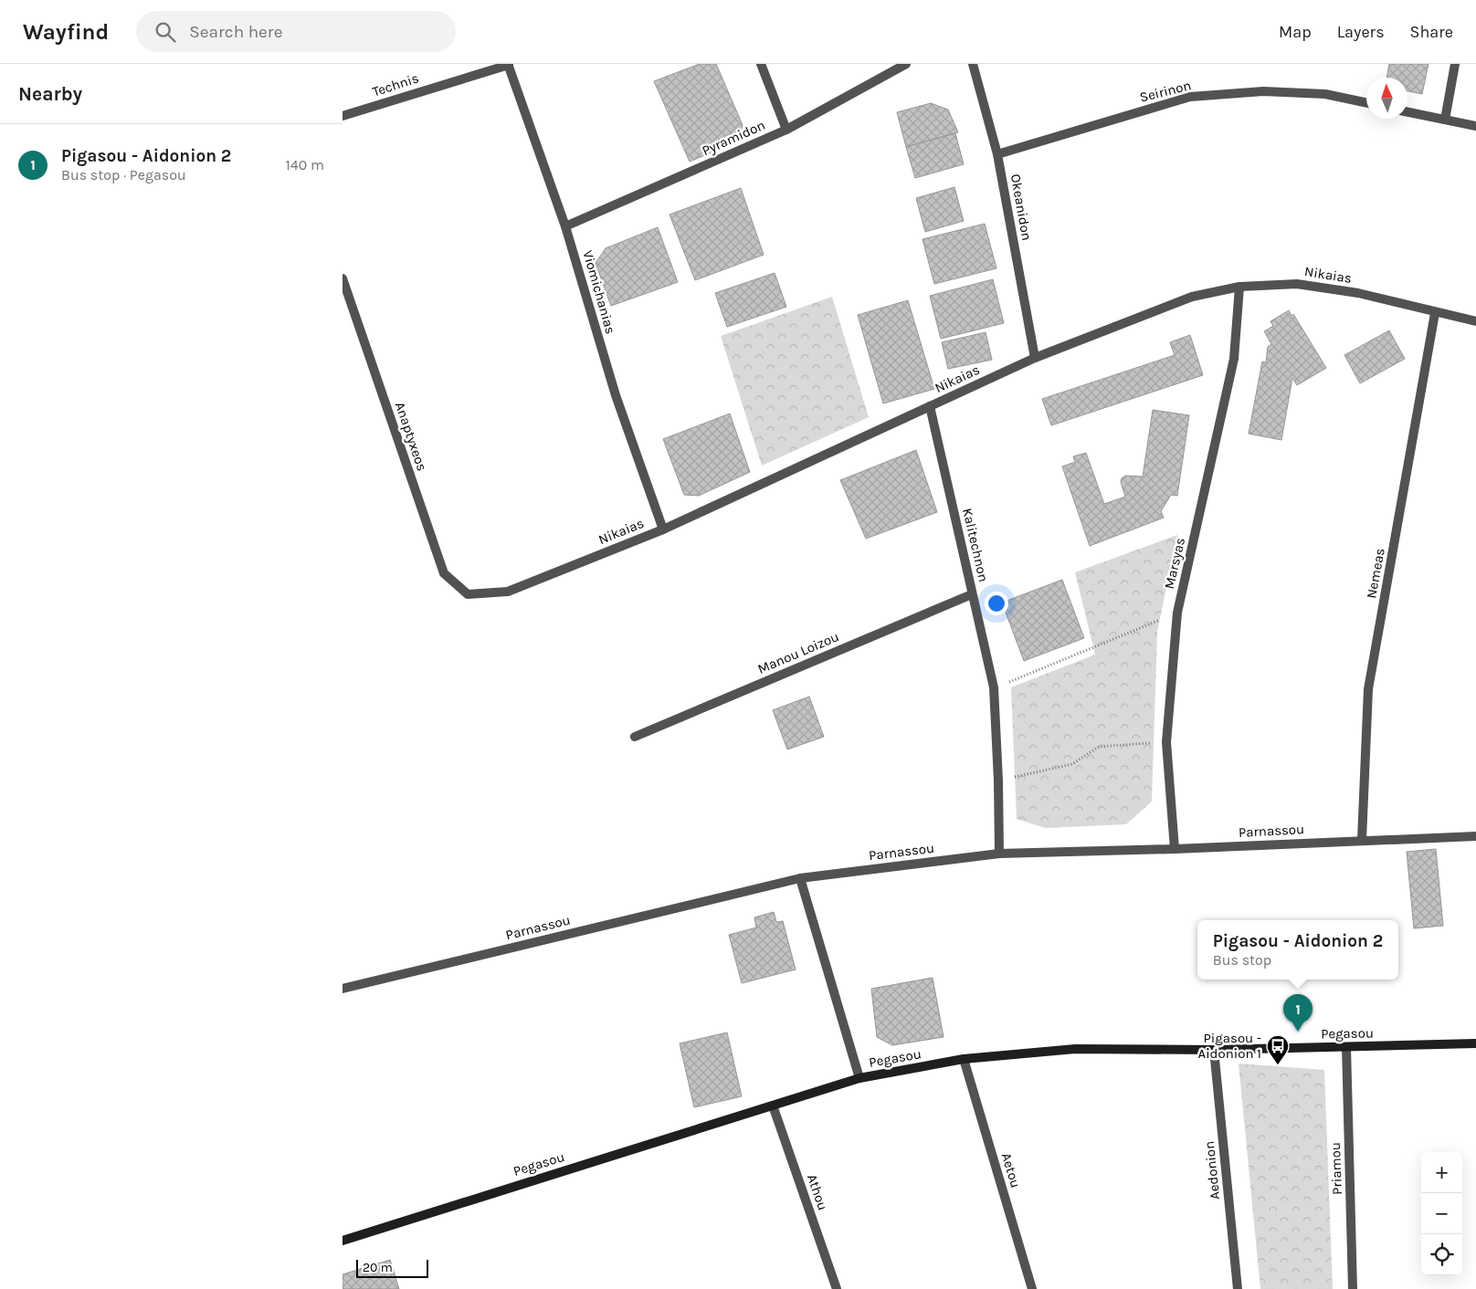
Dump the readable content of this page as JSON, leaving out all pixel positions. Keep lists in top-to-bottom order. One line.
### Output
{"streets":{"street":["Technis","Seirinon","Pyramidon","Okeanidon","Nikaias","Viomichanias","Anaptyxeos","Kalitechnon","Marsyas","Nemeas","Manou Loizou","Parnassou","Pegasou","Priamou","Aetou","Aedonion","Athou"]},"crossings":[["Technis","Viomichanias"],["Seirinon","Okeanidon"],["Pyramidon","Viomichanias"],["Okeanidon","Nikaias"],["Nikaias","Viomichanias"],["Nikaias","Anaptyxeos"],["Nikaias","Kalitechnon"],["Nikaias","Marsyas"],["Nikaias","Nemeas"],["Kalitechnon","Manou Loizou"],["Kalitechnon","Parnassou"],["Marsyas","Parnassou"],["Nemeas","Parnassou"],["Pegasou","Priamou"],["Pegasou","Aetou"],["Pegasou","Aedonion"],["Pegasou","Athou"]],"places":{"bus stop":["Pigasou - Aidonion 1"]},"scale_bar":"20 m","north":"top","page":{"header":"Wayfind","search":"Search here","nav":["Map","Layers","Share"],"heading":"Nearby","list":[{"mark":"1","name":"Pigasou - Aidonion 2","note":"Bus stop · Pegasou","value":"140 m"}],"popup":["Pigasou - Aidonion 2","Bus stop"],"pins":"1","map_buttons":["+","−"],"scale":"20 m"}}
